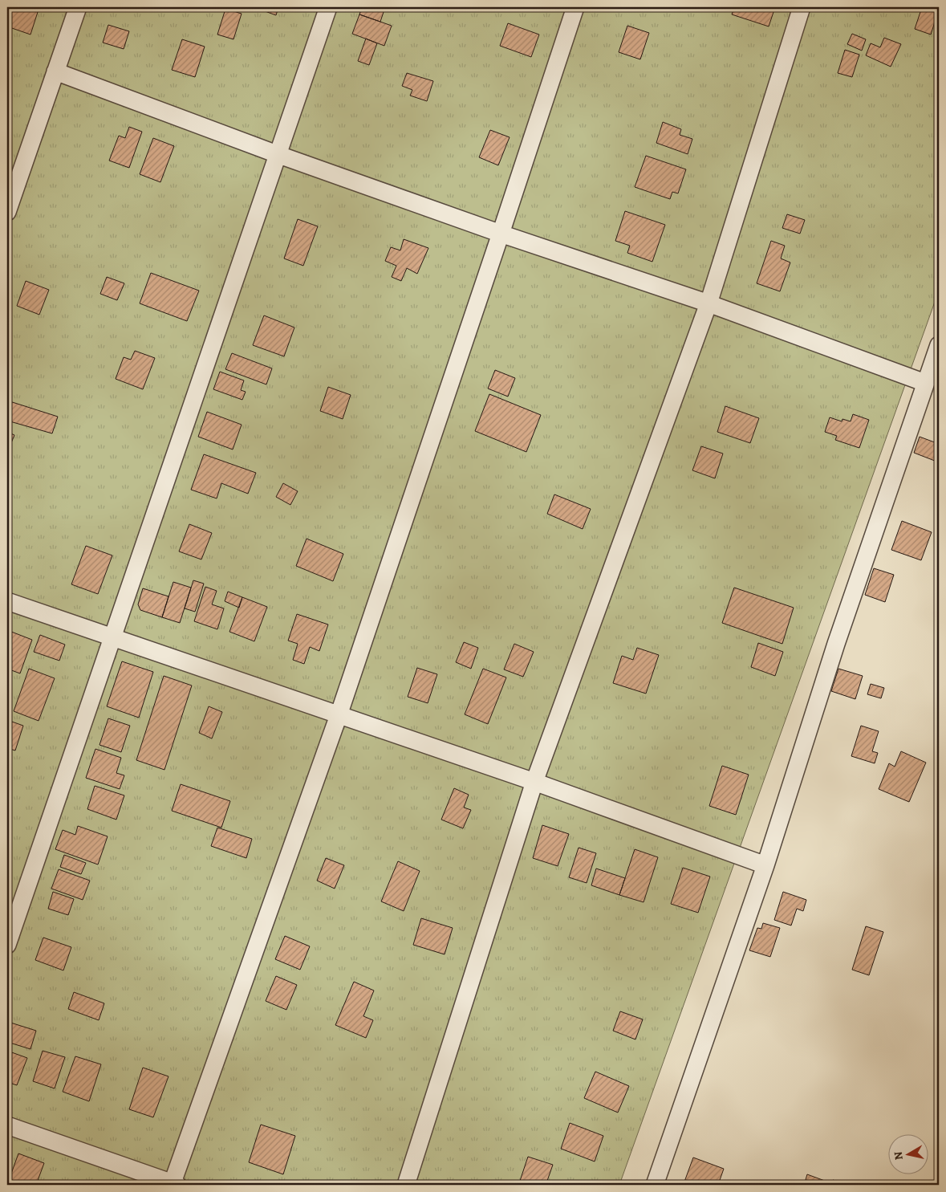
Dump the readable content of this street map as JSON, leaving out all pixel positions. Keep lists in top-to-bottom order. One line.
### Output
{"north":"left"}
